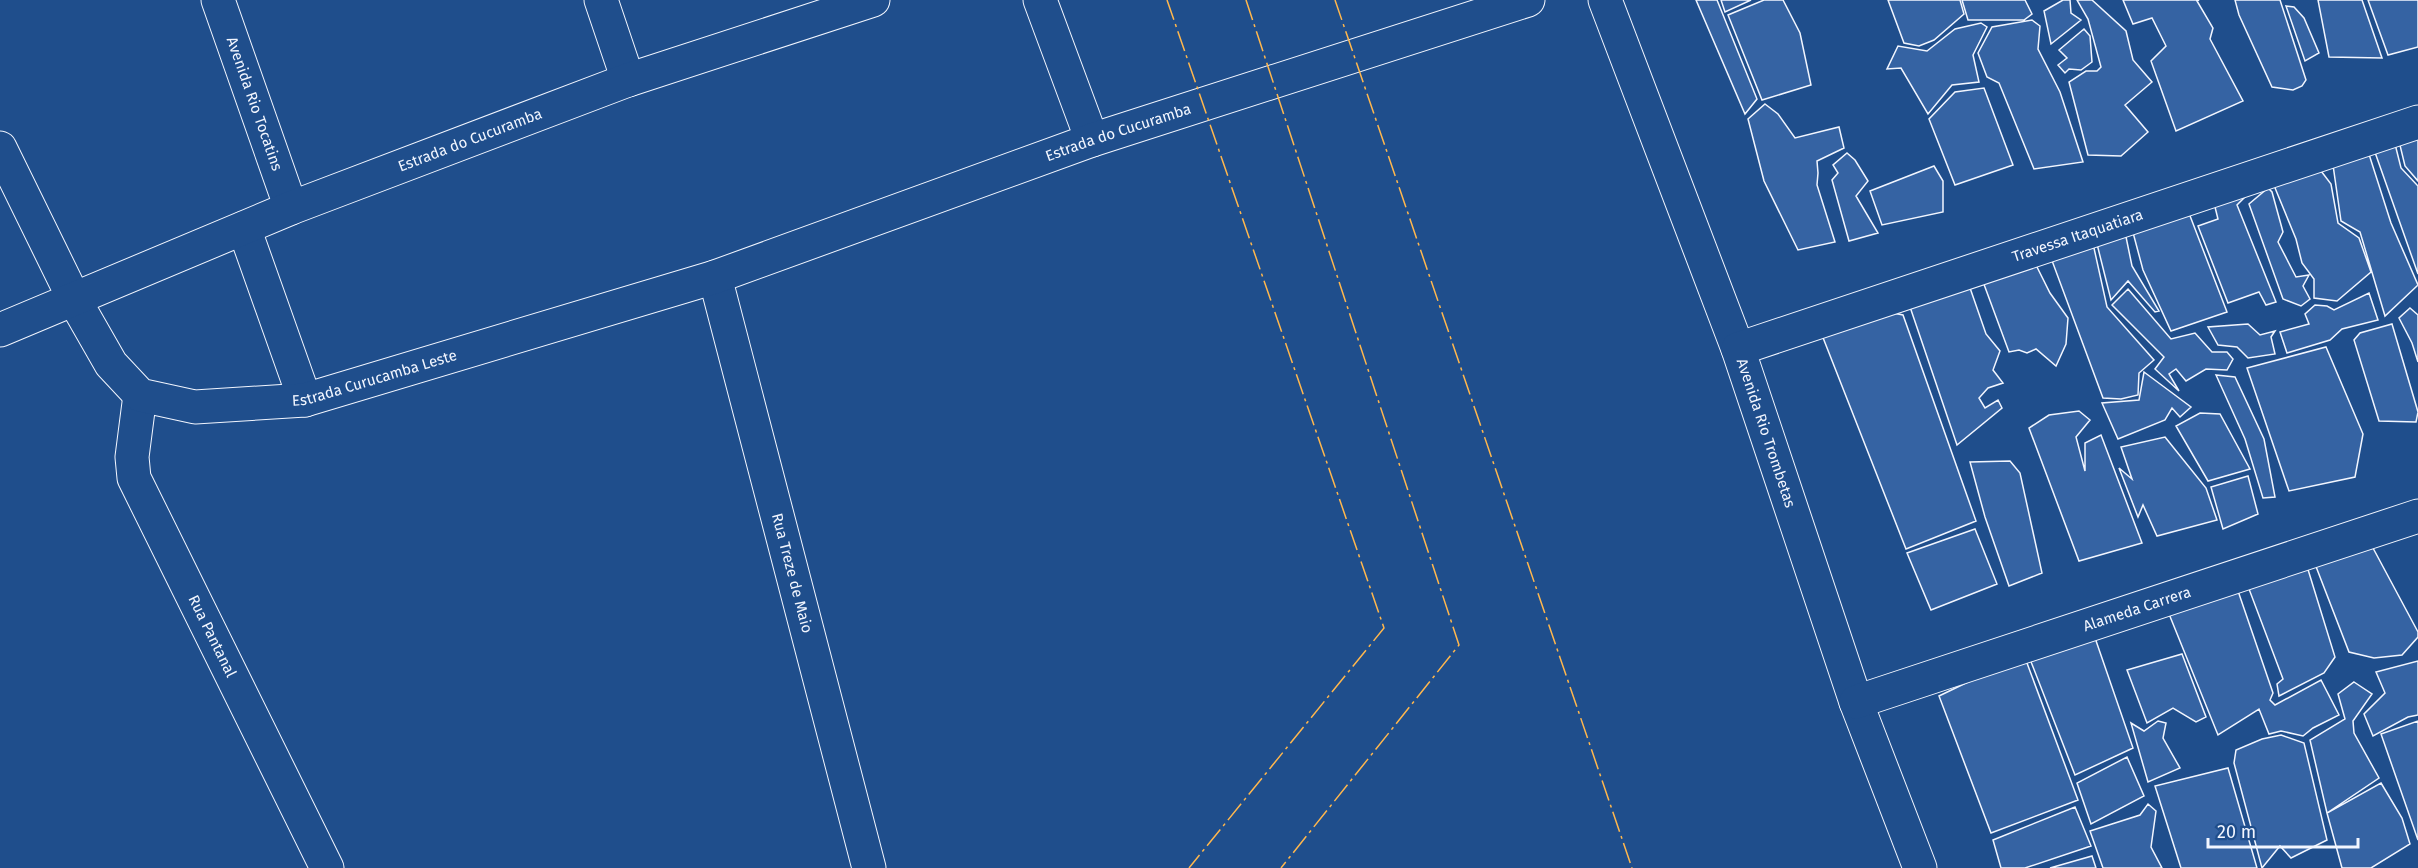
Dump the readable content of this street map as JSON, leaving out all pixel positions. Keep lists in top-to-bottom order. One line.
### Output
{"streets":{"street":["Avenida Rio Tocatins","Estrada do Cucuramba","Travessa Itaquatiara","Estrada Curucamba Leste","Avenida Rio Trombetas","Rua Treze de Maio","Alameda Carrera","Rua Pantanal"]},"crossings":[["Avenida Rio Tocatins","Estrada do Cucuramba"],["Estrada do Cucuramba","Estrada Curucamba Leste"],["Estrada do Cucuramba","Rua Treze de Maio"],["Travessa Itaquatiara","Avenida Rio Trombetas"],["Estrada Curucamba Leste","Rua Treze de Maio"],["Estrada Curucamba Leste","Rua Pantanal"],["Avenida Rio Trombetas","Alameda Carrera"]],"scale_bar":"20 m"}
